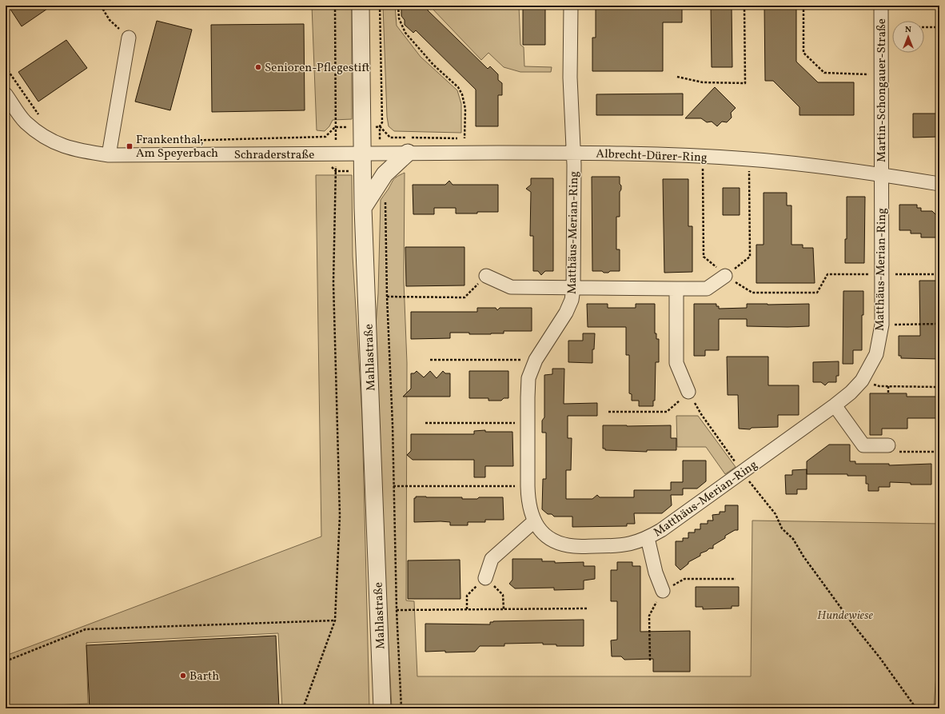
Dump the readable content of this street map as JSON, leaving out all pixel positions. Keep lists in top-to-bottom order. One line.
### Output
{"streets":{"street":["Martin-Schongauer-Straße","Schraderstraße","Albrecht-Dürer-Ring","Matthäus-Merian-Ring","Mahlastraße"]},"crossings":[["Martin-Schongauer-Straße","Albrecht-Dürer-Ring"],["Martin-Schongauer-Straße","Matthäus-Merian-Ring"],["Schraderstraße","Albrecht-Dürer-Ring"],["Schraderstraße","Mahlastraße"],["Albrecht-Dürer-Ring","Matthäus-Merian-Ring"],["Albrecht-Dürer-Ring","Mahlastraße"]],"parks":["Hundewiese"],"places":{"other":["Senioren-Pflegestift","Barth"],"transit":["Frankenthal, Am Speyerbach"]},"north":"top"}
